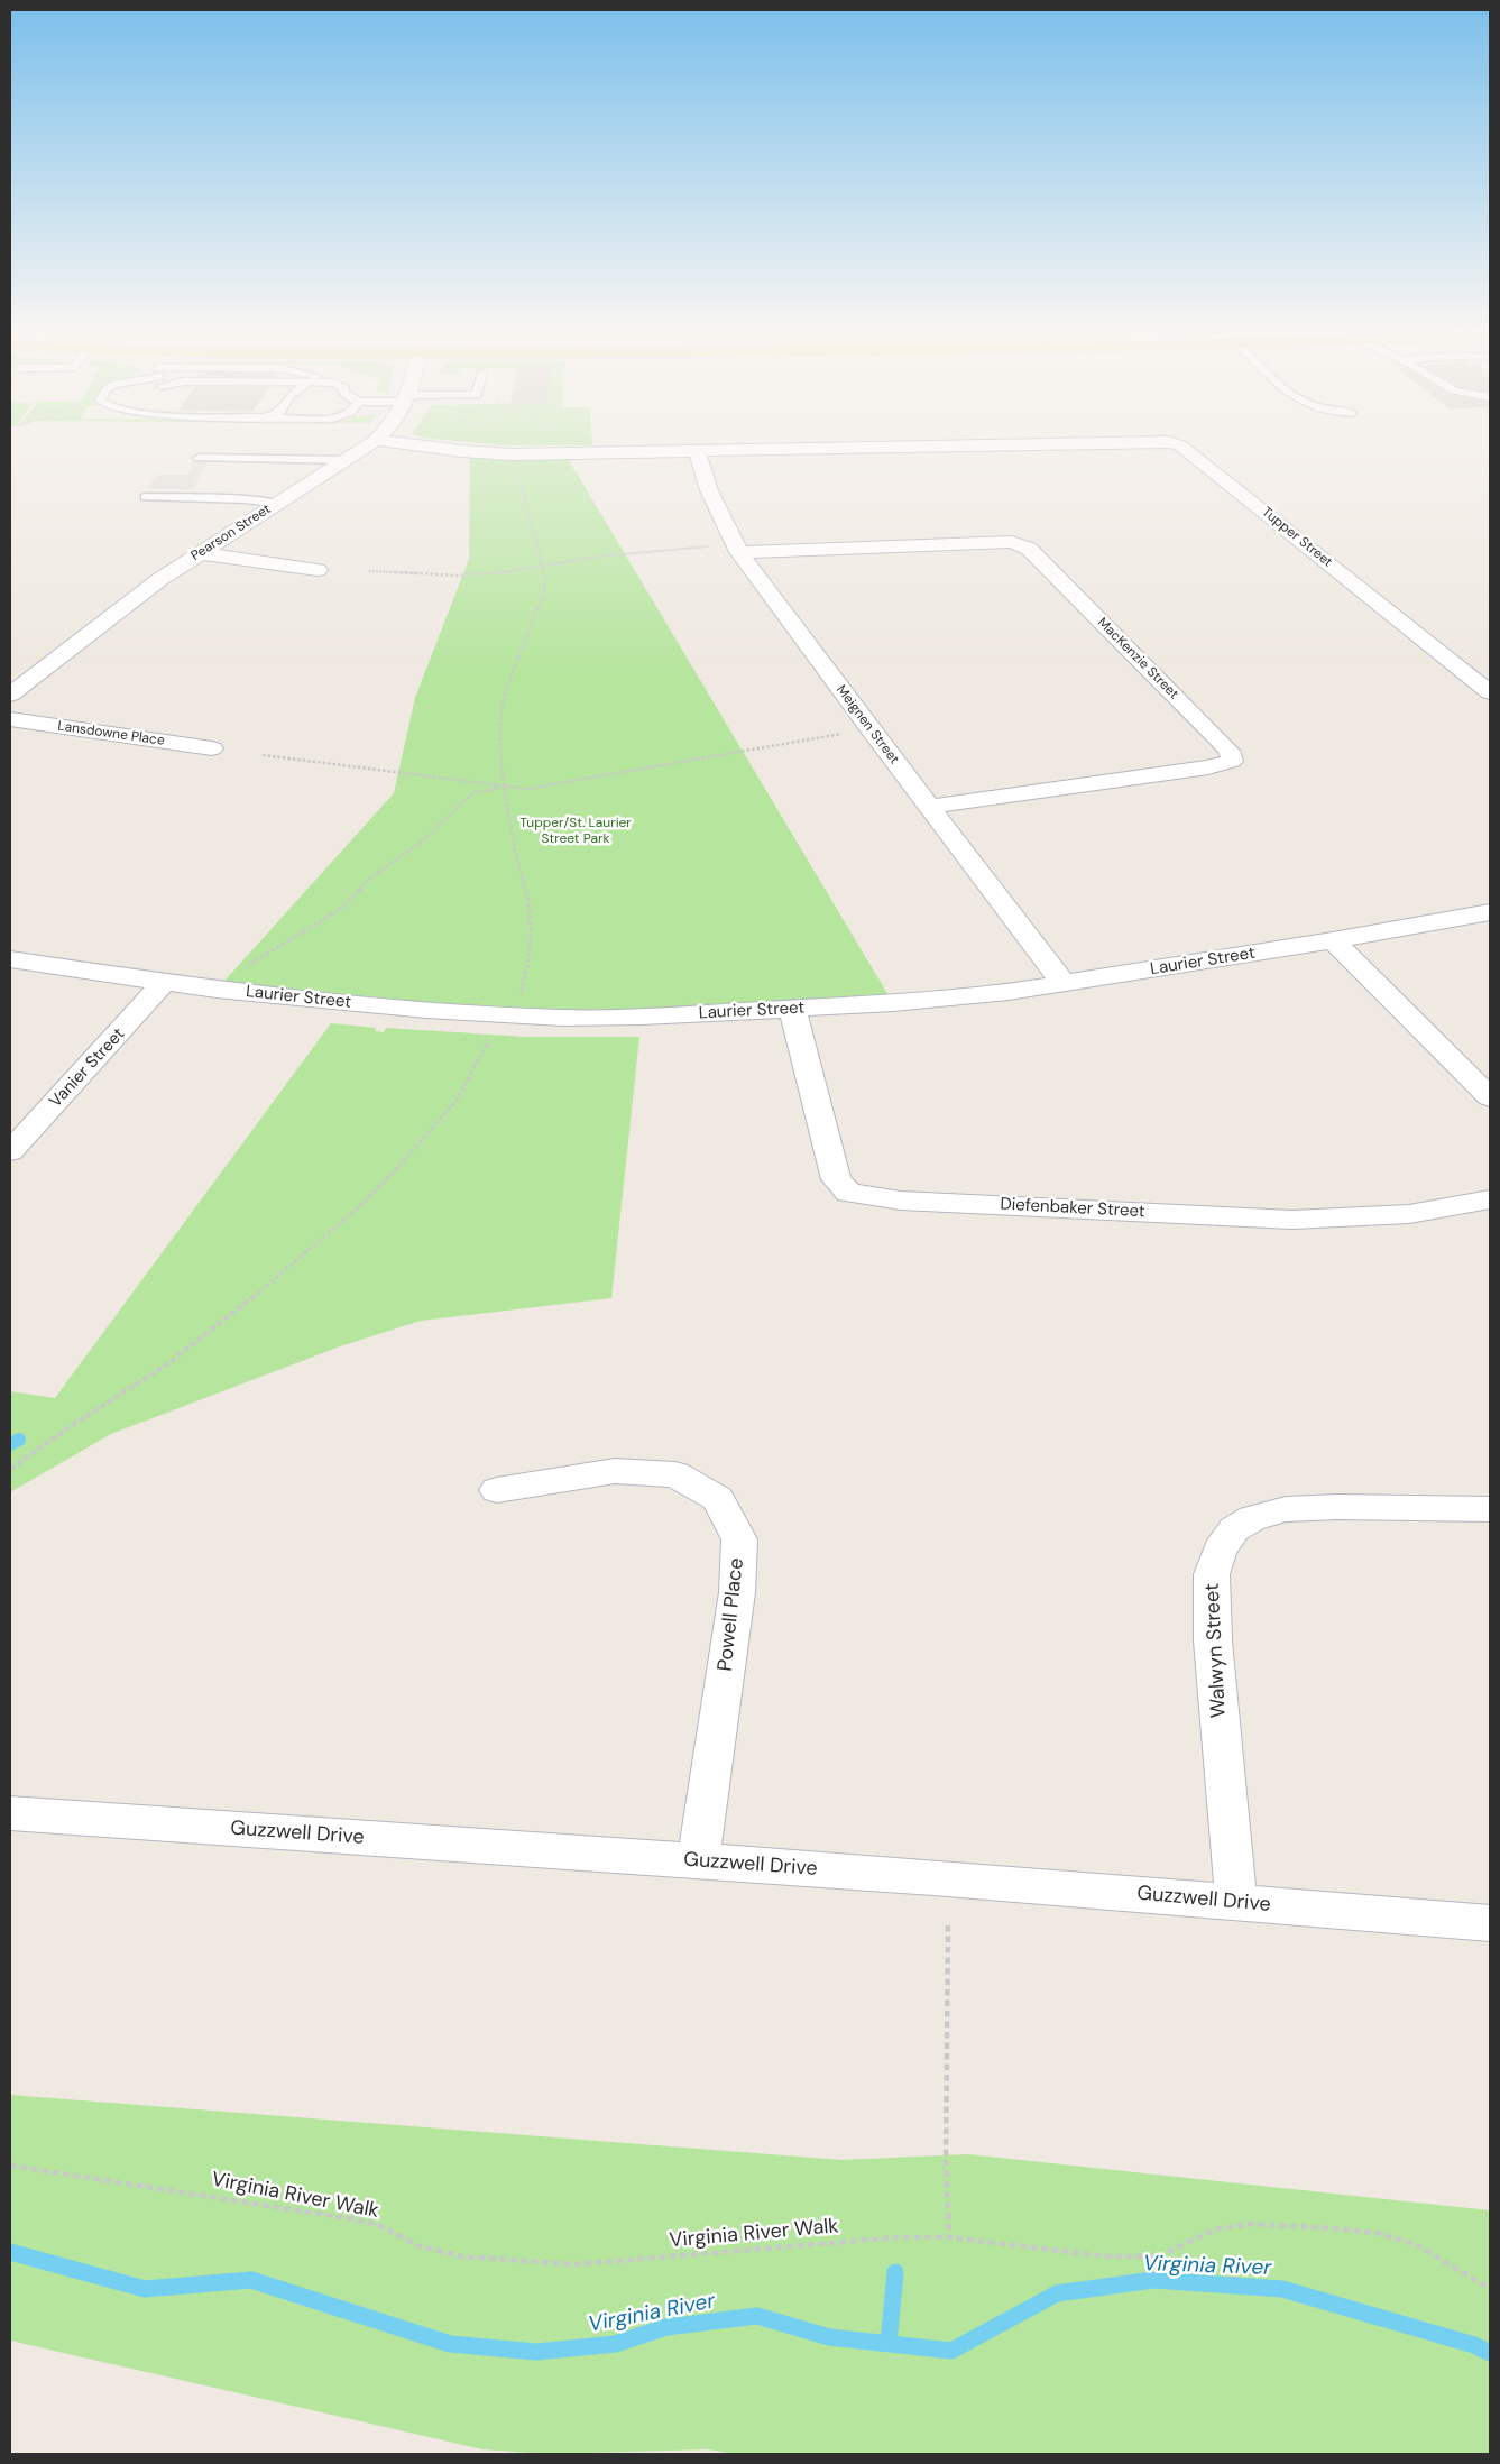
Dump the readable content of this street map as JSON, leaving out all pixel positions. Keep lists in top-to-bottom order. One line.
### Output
{"streets":{"street":["Pearson Street","Tupper Street","MacKenzie Street","Meignen Street","Lansdowne Place","Laurier Street","Vanier Street","Diefenbaker Street","Powell Place","Walwyn Street","Guzzwell Drive"],"path":["Virginia River Walk"]},"crossings":[["Tupper Street","Meignen Street"],["MacKenzie Street","Meignen Street"],["Meignen Street","Laurier Street"],["Laurier Street","Vanier Street"],["Laurier Street","Diefenbaker Street"],["Powell Place","Guzzwell Drive"],["Walwyn Street","Guzzwell Drive"]],"water":["Virginia River"],"parks":["Tupper/St. Laurier Street Park"]}
